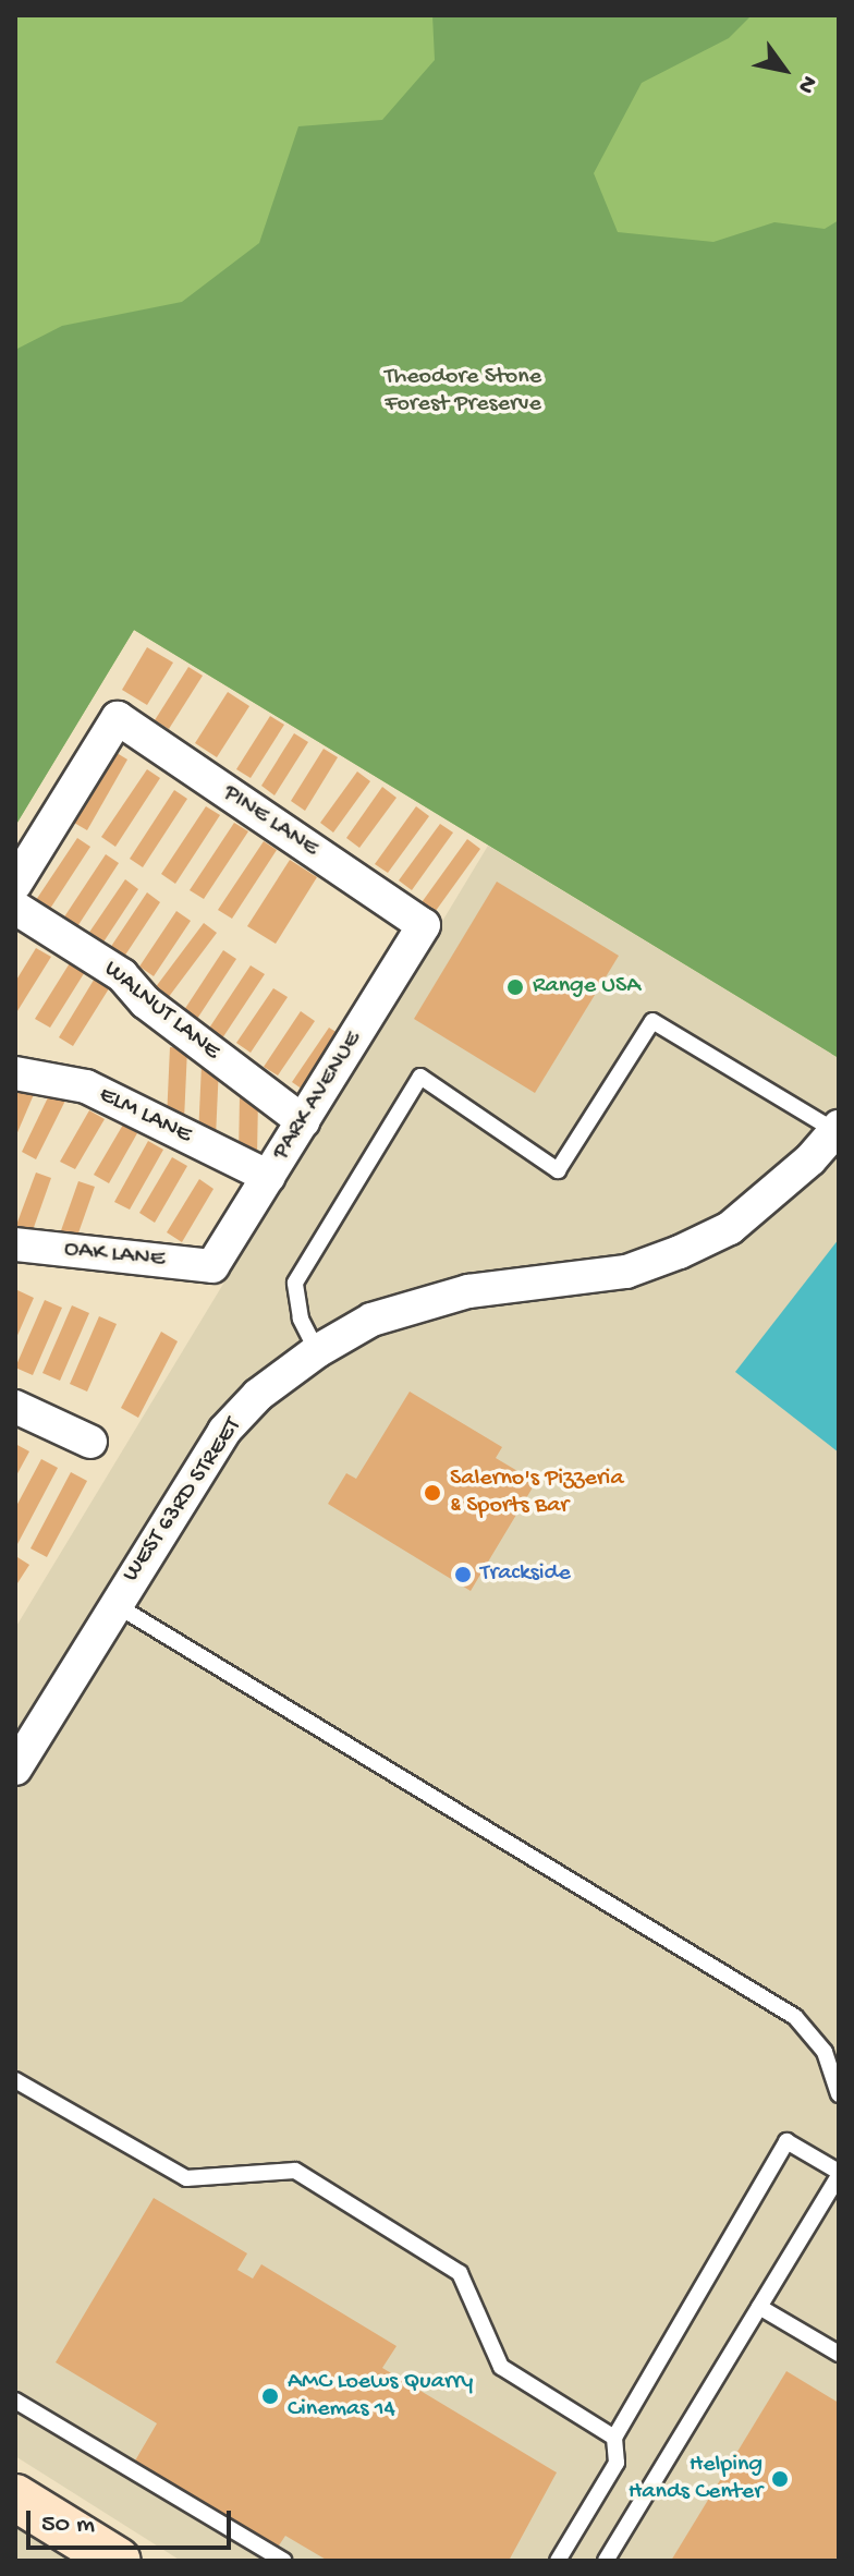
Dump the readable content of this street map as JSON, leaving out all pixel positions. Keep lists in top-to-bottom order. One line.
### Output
{"streets":{"street":["PINE LANE","WALNUT LANE","PARK AVENUE","ELM LANE","OAK LANE","WEST 63RD STREET"]},"crossings":[["PINE LANE","PARK AVENUE"],["WALNUT LANE","PARK AVENUE"],["PARK AVENUE","ELM LANE"],["PARK AVENUE","OAK LANE"]],"parks":["Theodore Stone Forest Preserve"],"places":["Range USA","Salerno's Pizzeria & Sports Bar","Trackside","AMC Loews Quarry Cinemas 14","Helping Hands Center"],"scale_bar":"50 m","north":"bottom right"}
